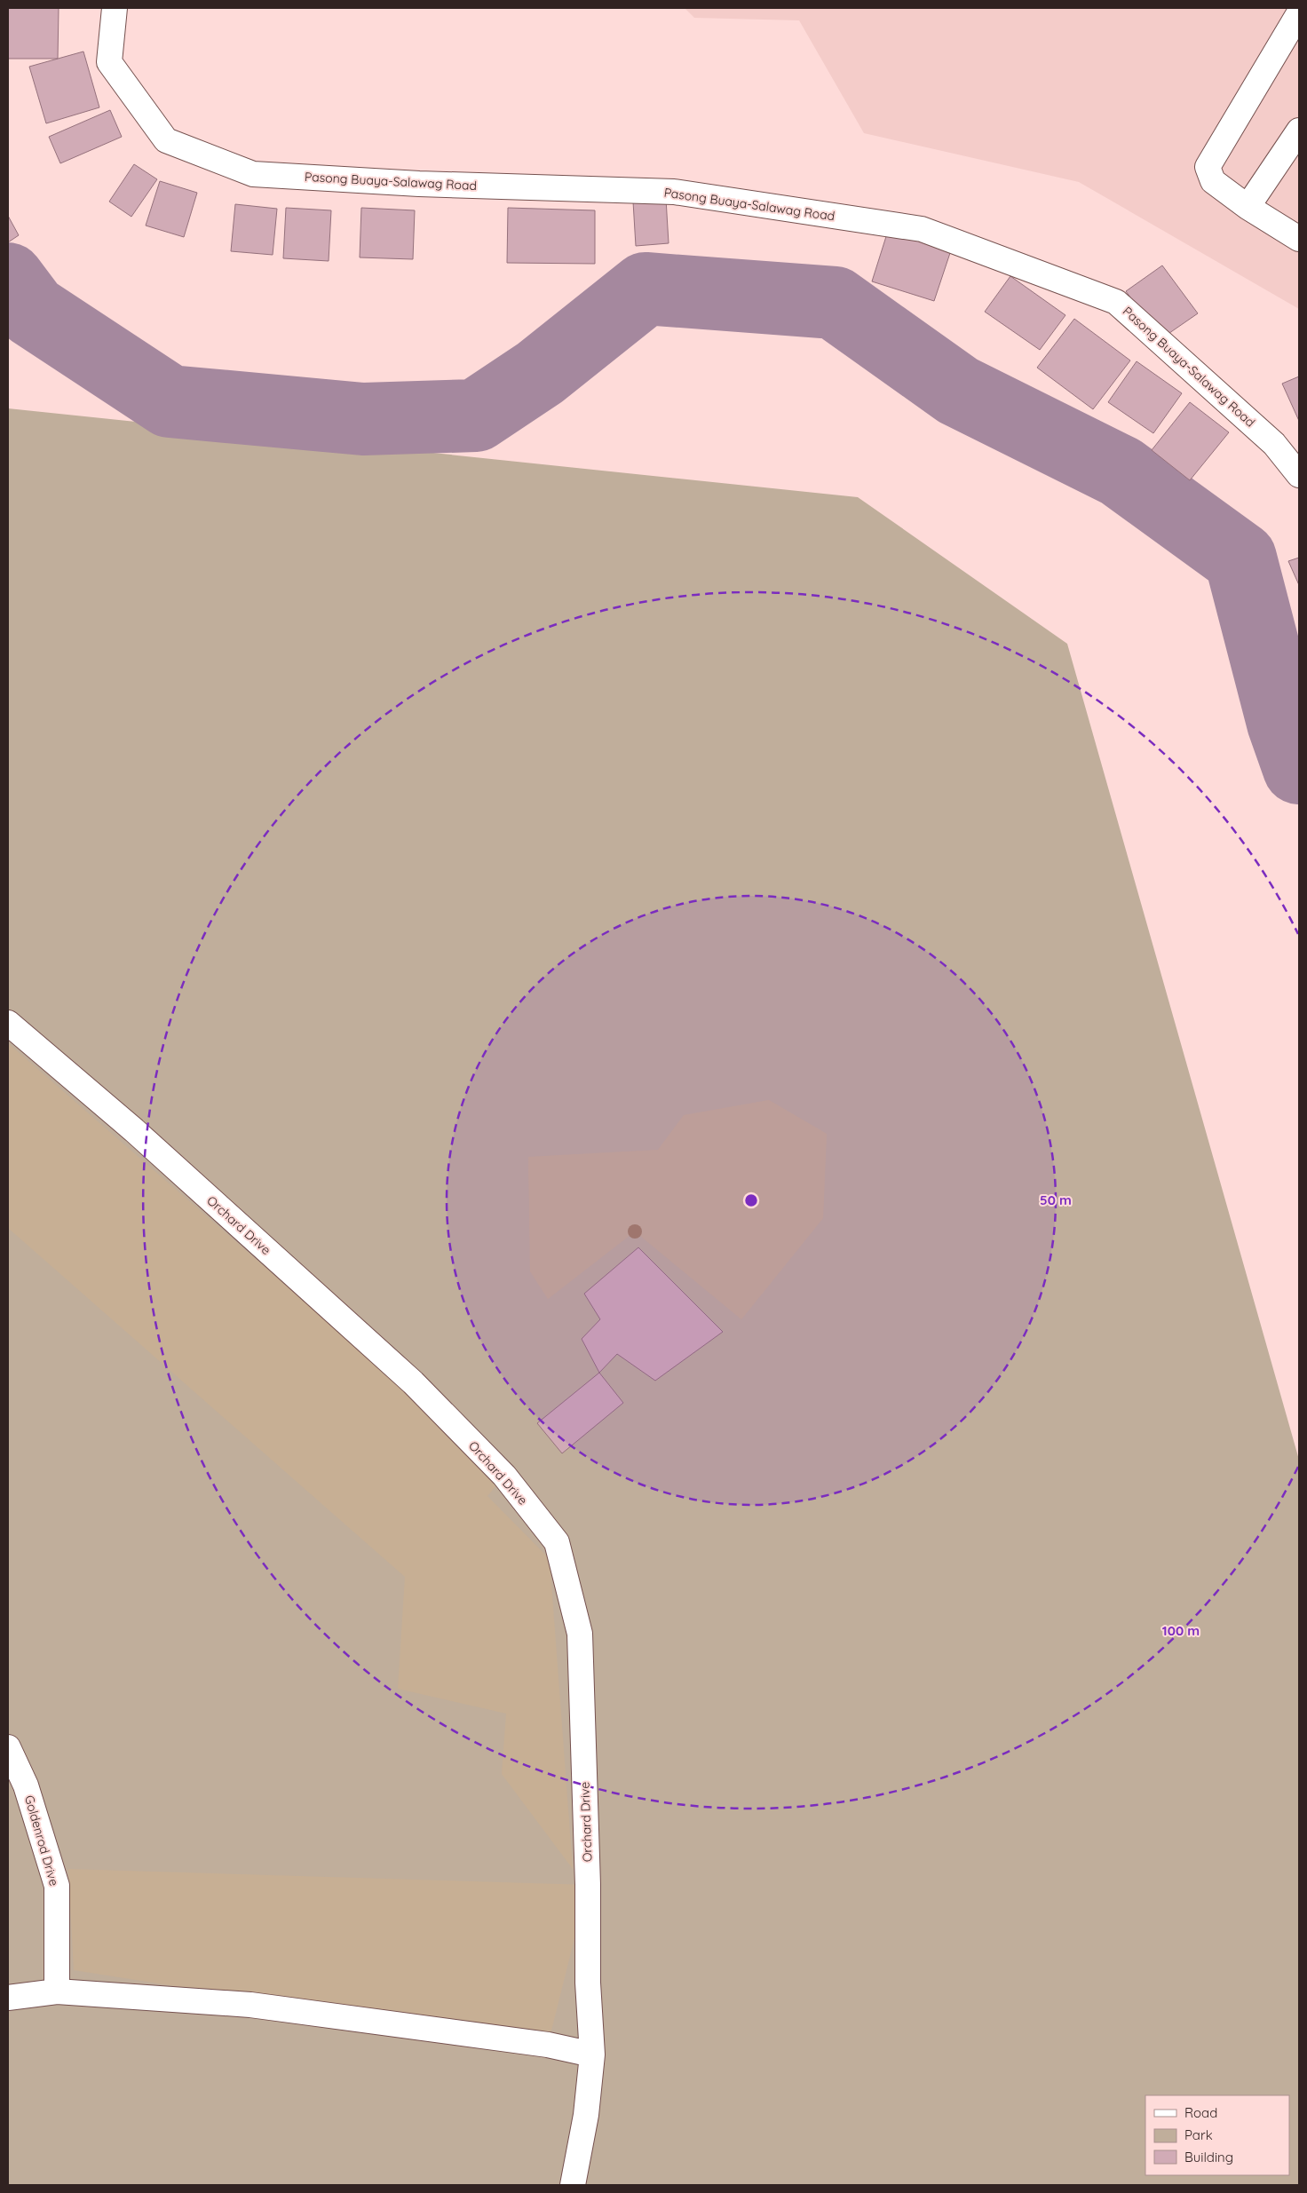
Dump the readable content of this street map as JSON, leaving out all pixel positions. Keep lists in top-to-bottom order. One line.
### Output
{"streets":{"street":["Pasong Buaya-Salawag Road","Orchard Drive","Goldenrod Drive"]},"legend":["Road","Park","Building"],"rings":["50 m","100 m"]}
